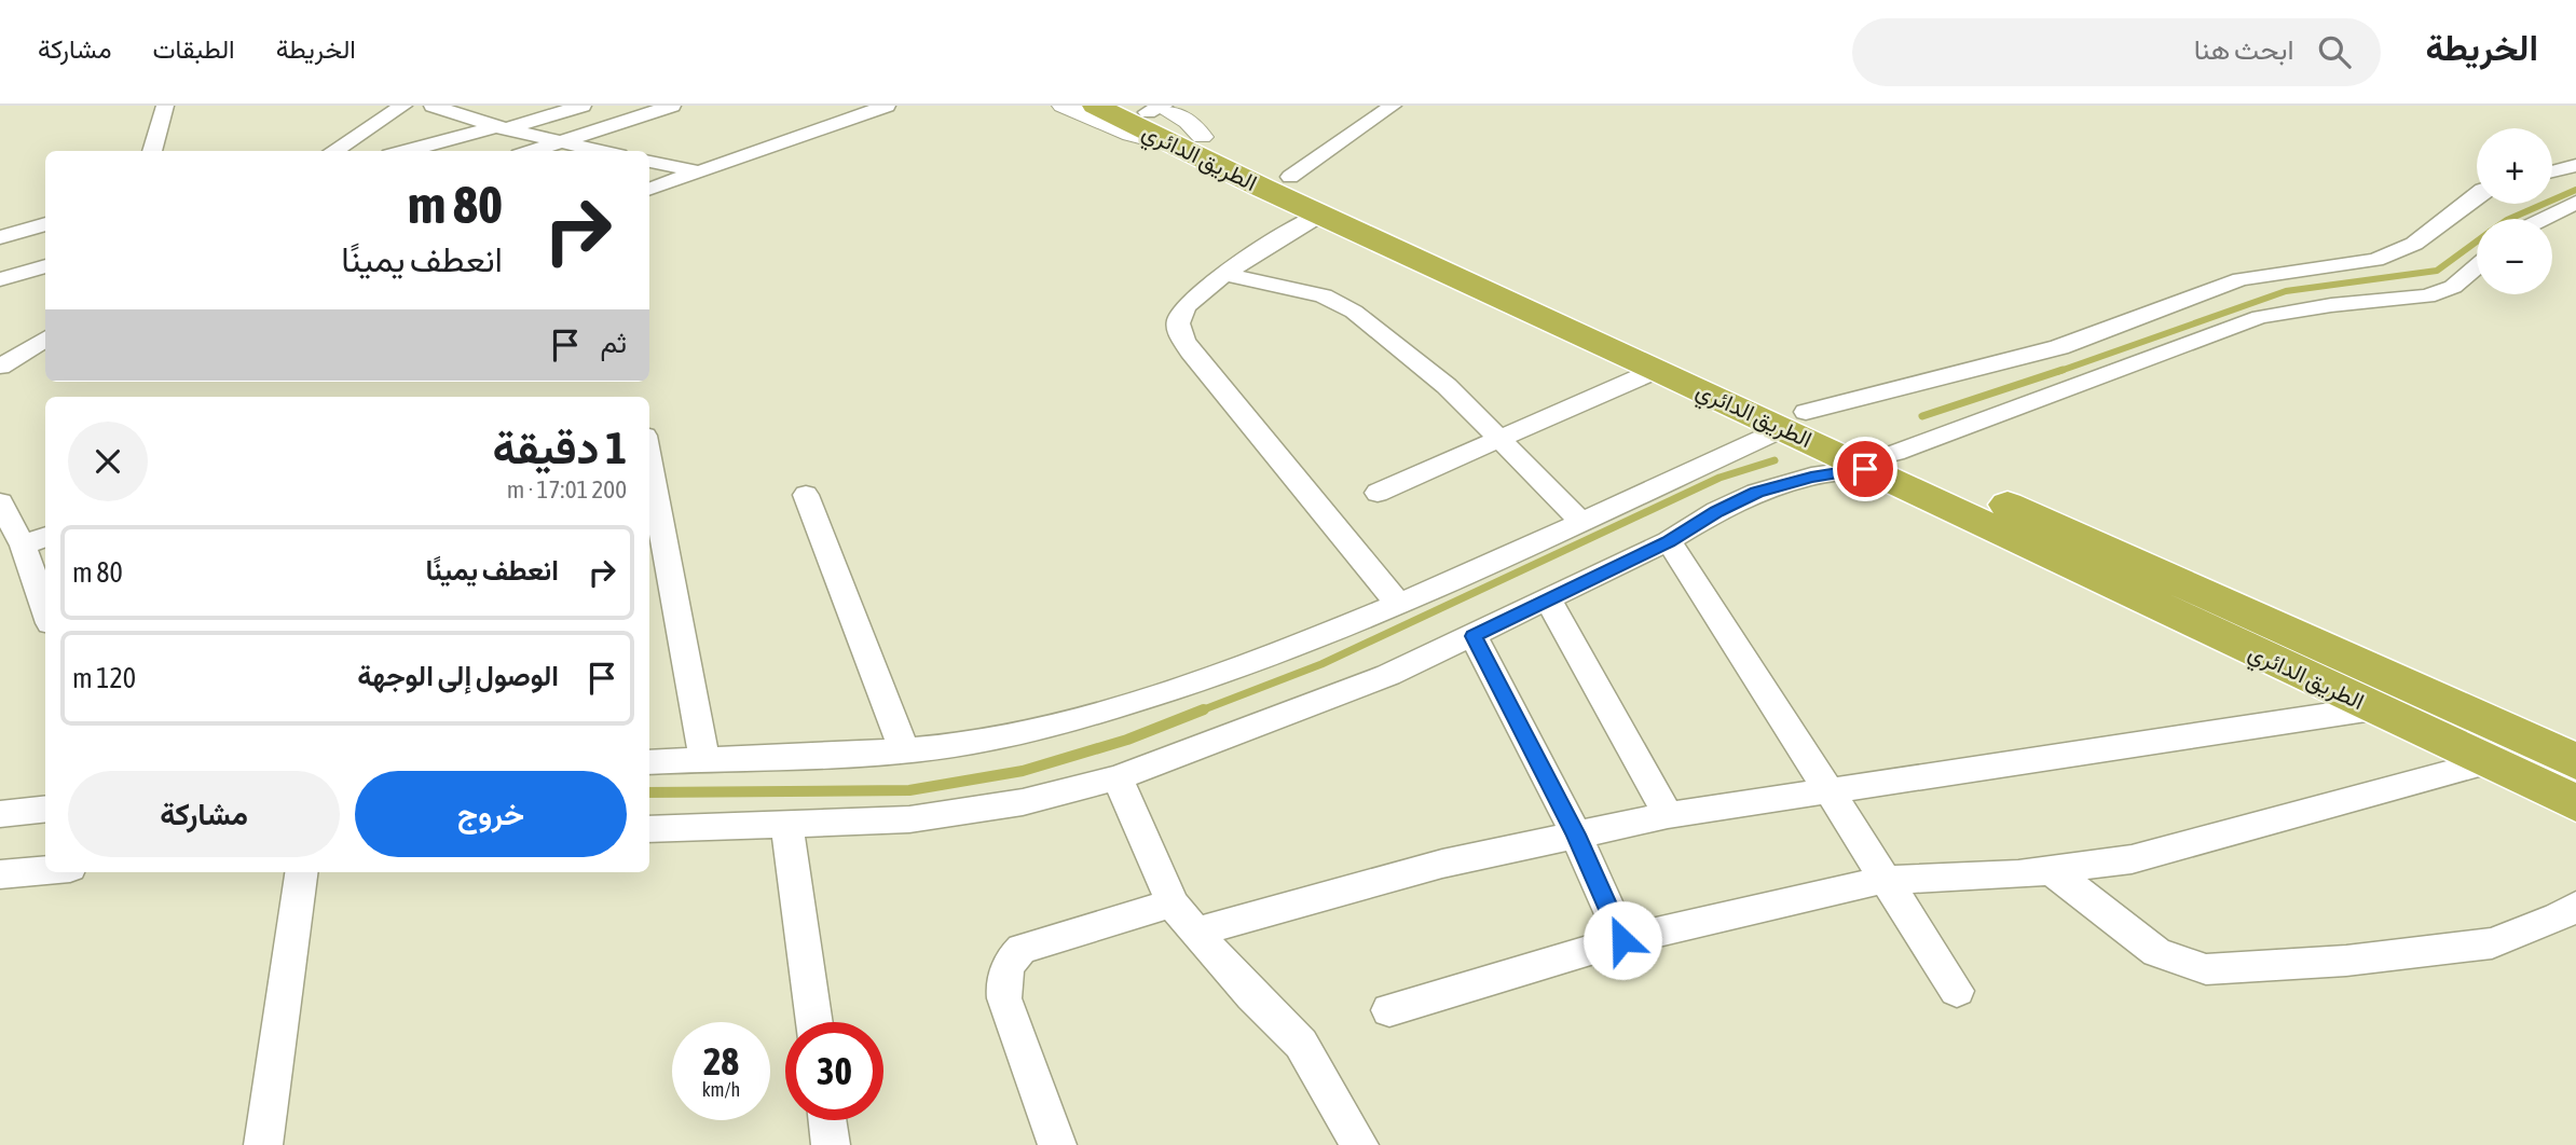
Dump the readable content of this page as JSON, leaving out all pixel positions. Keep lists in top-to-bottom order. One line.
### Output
{"streets":{"highway":["الطريق الدائري"]},"page":{"header":"الخريطة","search":"ابحث هنا","nav":["الخريطة","الطبقات","مشاركة"],"map_buttons":["+","−"],"turn":["80 m","انعطف يمينًا"],"then":"ثم","heading":["1 دقيقة","200 m · 17:01"],"list":[{"name":"انعطف يمينًا","value":"80 m"},{"name":"الوصول إلى الوجهة","value":"120 m"}],"buttons":["خروج","مشاركة"],"speed":"28 km/h","limit":"30"}}
